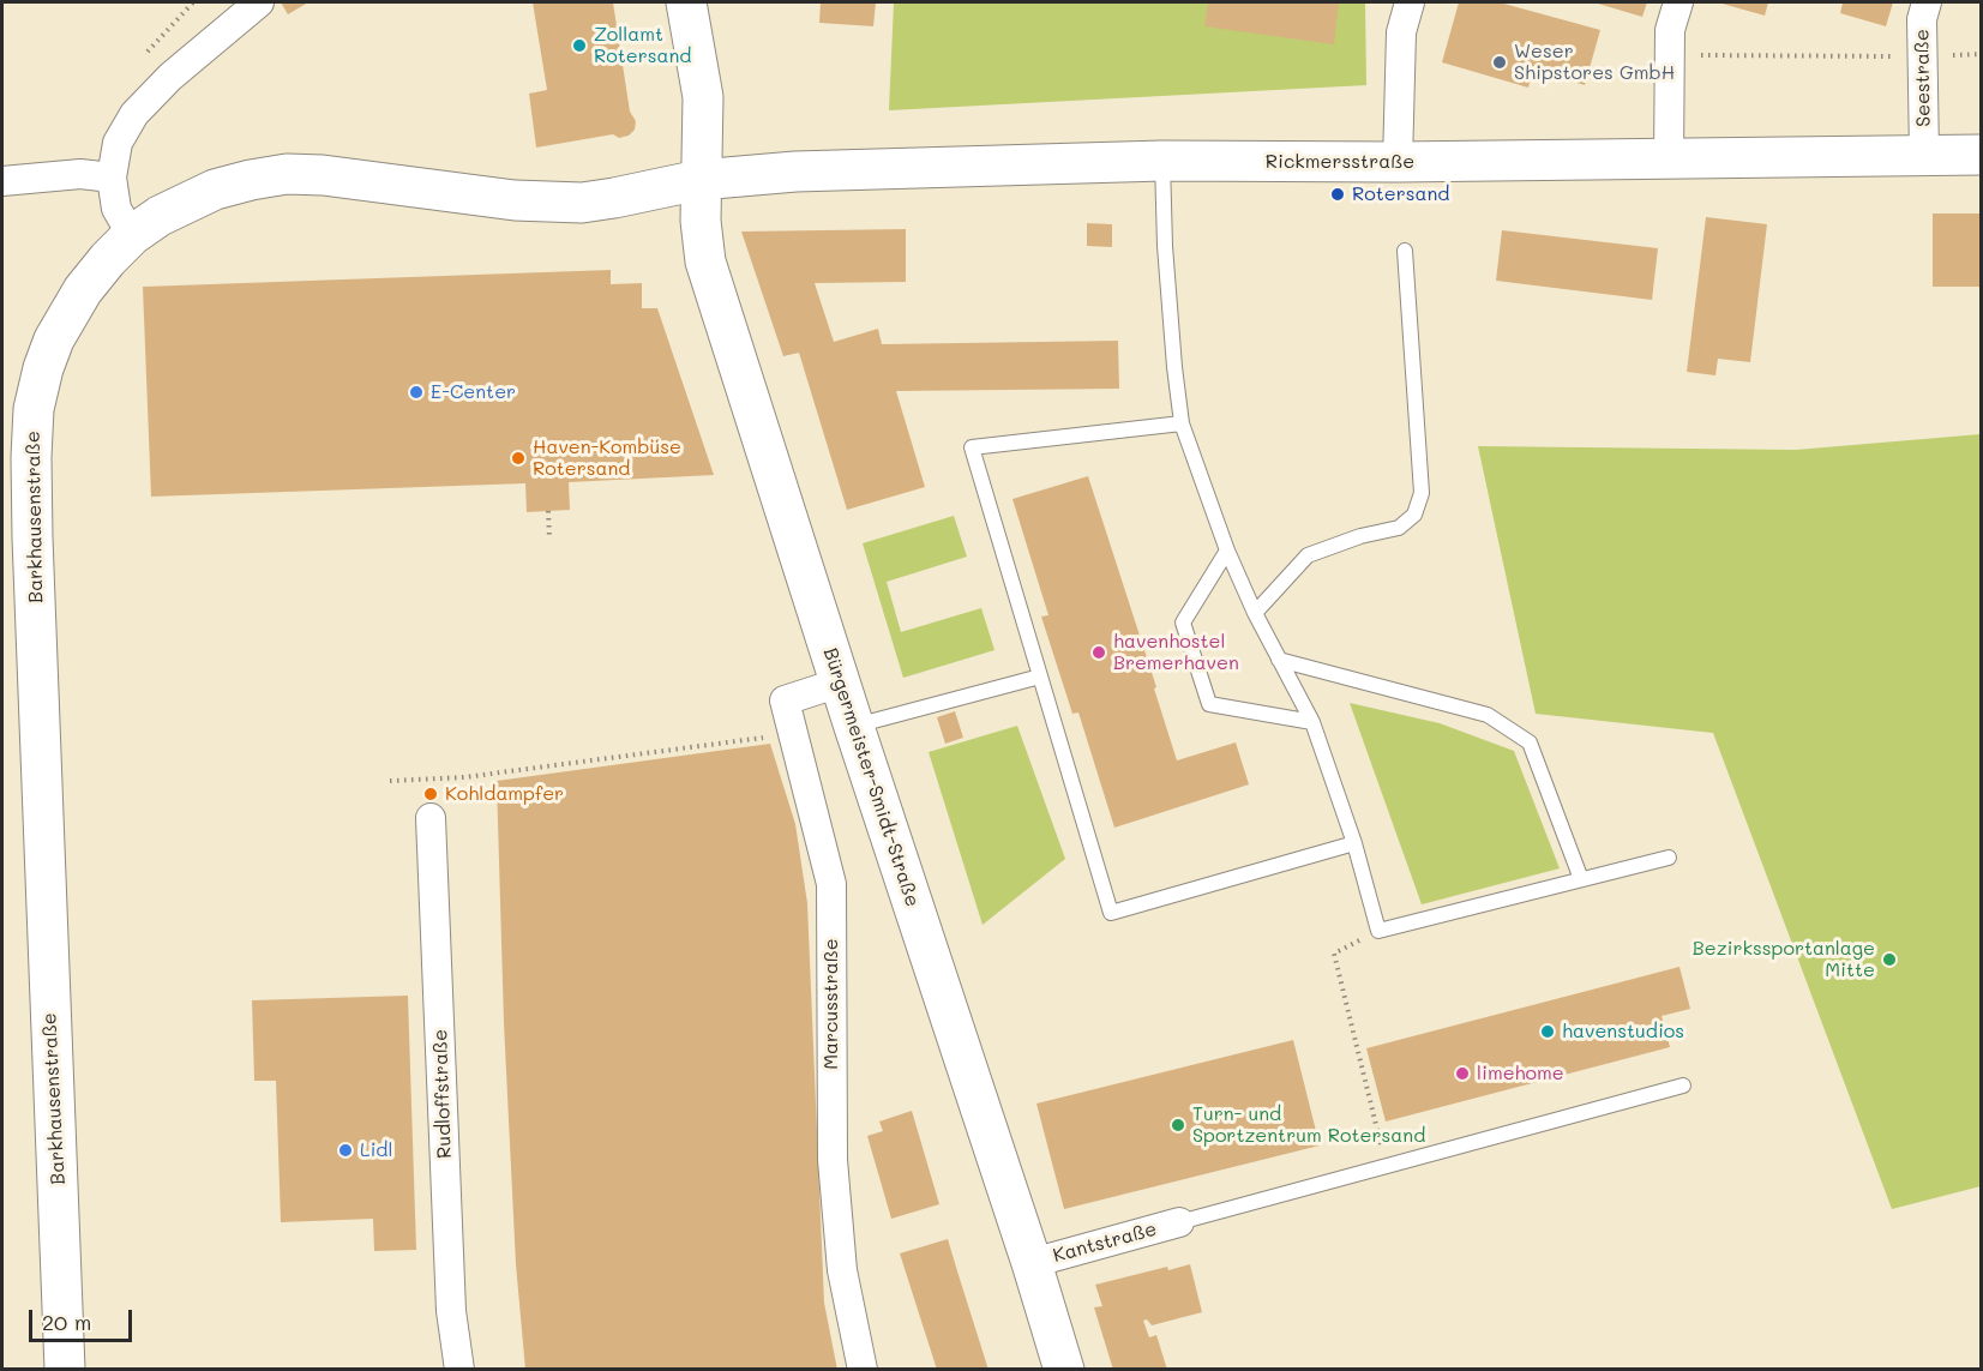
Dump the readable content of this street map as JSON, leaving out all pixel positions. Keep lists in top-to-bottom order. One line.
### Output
{"streets":{"main road":["Rickmersstraße","Barkhausenstraße","Bürgermeister-Smidt-Straße"],"street":["Seestraße","Marcusstraße","Rudloffstraße","Kantstraße"]},"crossings":[["Seestraße","Rickmersstraße"],["Rickmersstraße","Barkhausenstraße"],["Rickmersstraße","Bürgermeister-Smidt-Straße"],["Barkhausenstraße","Bürgermeister-Smidt-Straße"],["Bürgermeister-Smidt-Straße","Marcusstraße"],["Bürgermeister-Smidt-Straße","Kantstraße"]],"places":["Zollamt Rotersand","Weser Shipstores GmbH","Rotersand","E-Center","Haven-Kombüse Rotersand","havenhostel Bremerhaven","Kohldampfer","Bezirkssportanlage Mitte","havenstudios","limehome","Turn- und Sportzentrum Rotersand","Lidl"],"scale_bar":"20 m"}
